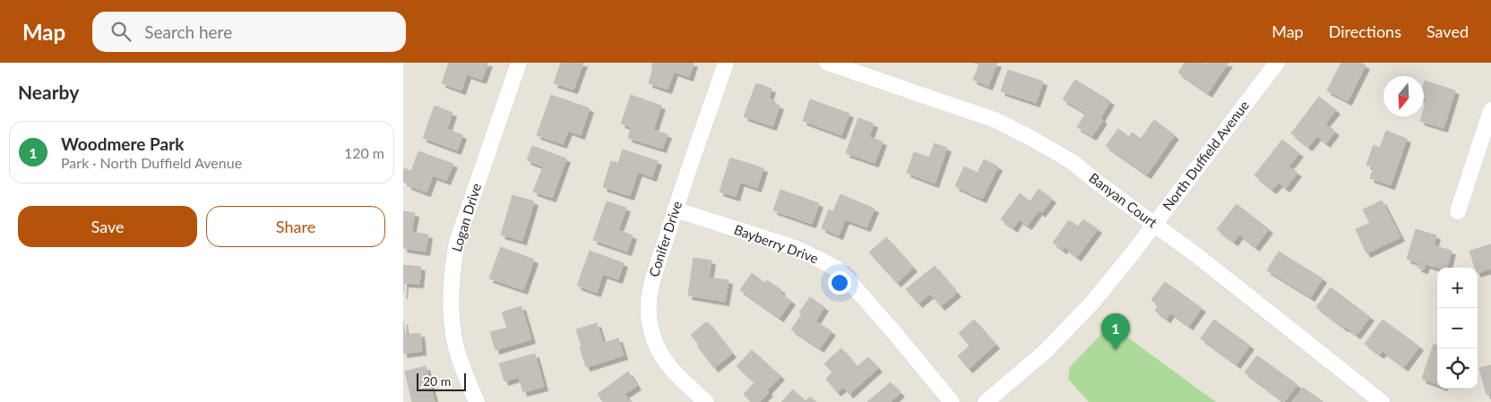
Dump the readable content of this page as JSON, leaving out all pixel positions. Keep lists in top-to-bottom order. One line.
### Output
{"streets":{"street":["North Duffield Avenue","Banyan Court","Logan Drive","Conifer Drive","Bayberry Drive"]},"crossings":[["North Duffield Avenue","Banyan Court"],["Conifer Drive","Bayberry Drive"]],"scale_bar":"20 m","north":"bottom","page":{"header":"Map","search":"Search here","nav":["Map","Directions","Saved"],"heading":"Nearby","list":[{"mark":"1","name":"Woodmere Park","note":"Park · North Duffield Avenue","value":"120 m"}],"buttons":["Save","Share"],"map_buttons":["+","−"],"pins":"1","scale":"20 m"}}
